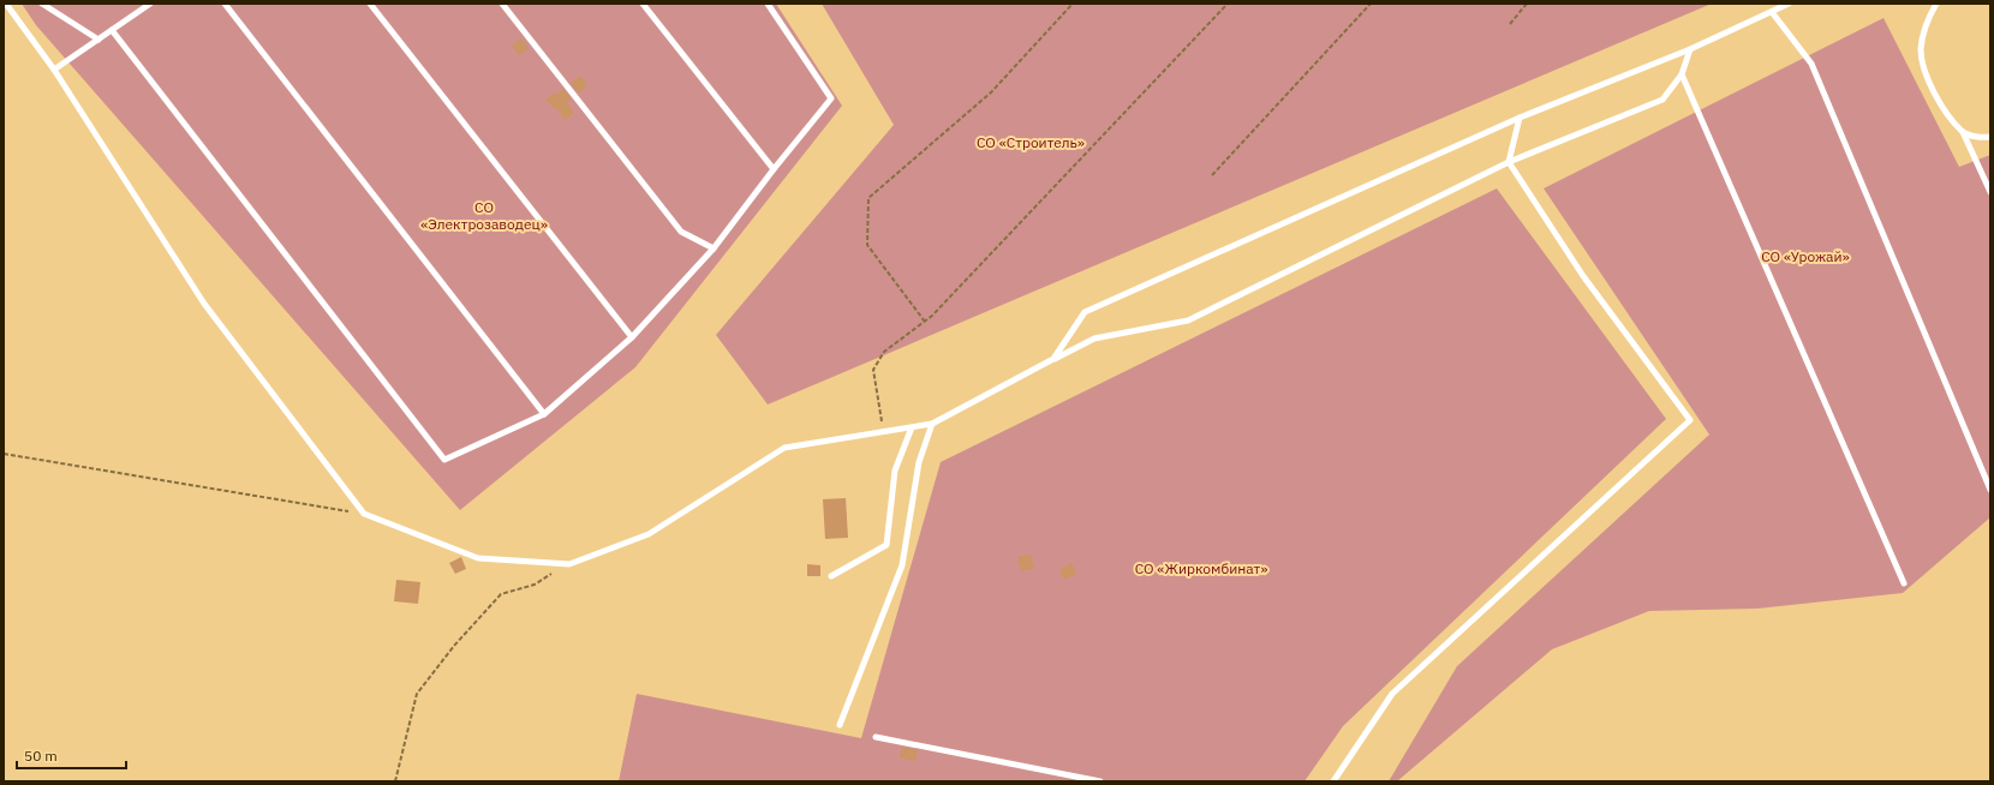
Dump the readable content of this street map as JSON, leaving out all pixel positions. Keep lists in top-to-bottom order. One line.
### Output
{"parks":["СО «Строитель»","СО «Электрозаводец»","СО «Урожай»","СО «Жиркомбинат»"],"scale_bar":"50 m"}
